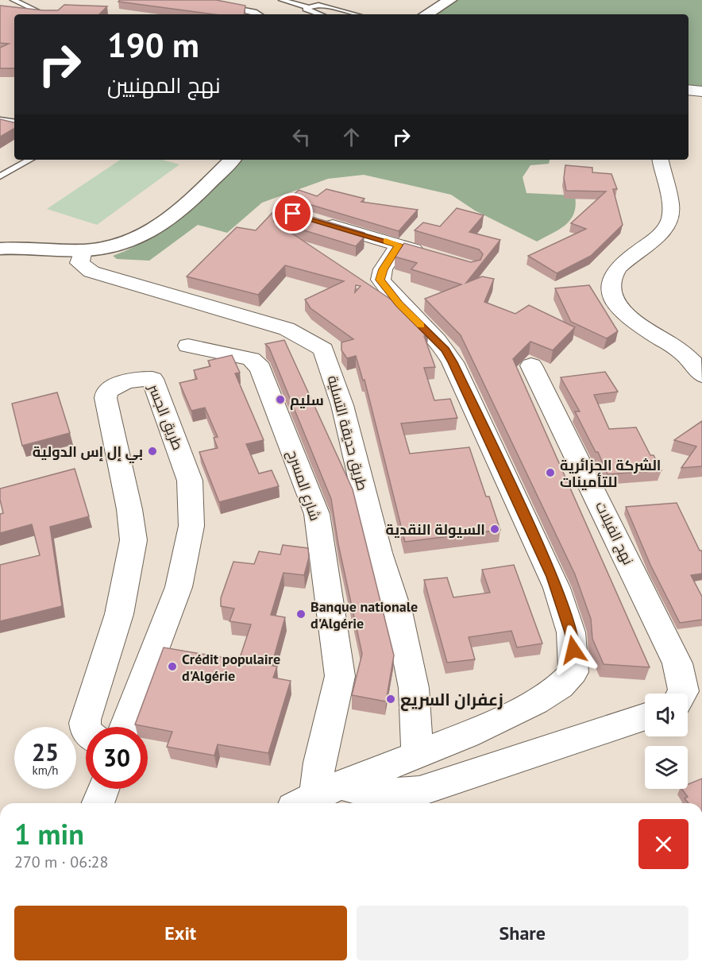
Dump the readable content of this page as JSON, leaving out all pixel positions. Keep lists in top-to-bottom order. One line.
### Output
{"streets":{"street":["طريق الجسر","طريق حديقة التسلية","شارع المسرح","نهج الفيلات"]},"places":["سليم","بي إل إس الدولية","الشركة الجزائرية للتأمينات","السيولة النقدية","Banque nationale d'Algérie","Crédit populaire d'Algérie","زعفران السريع"],"page":{"turn":["190 m","نهج المهنيين"],"speed":"25 km/h","limit":"30","heading":["1 min","270 m · 06:28"],"buttons":["Exit","Share"]}}
